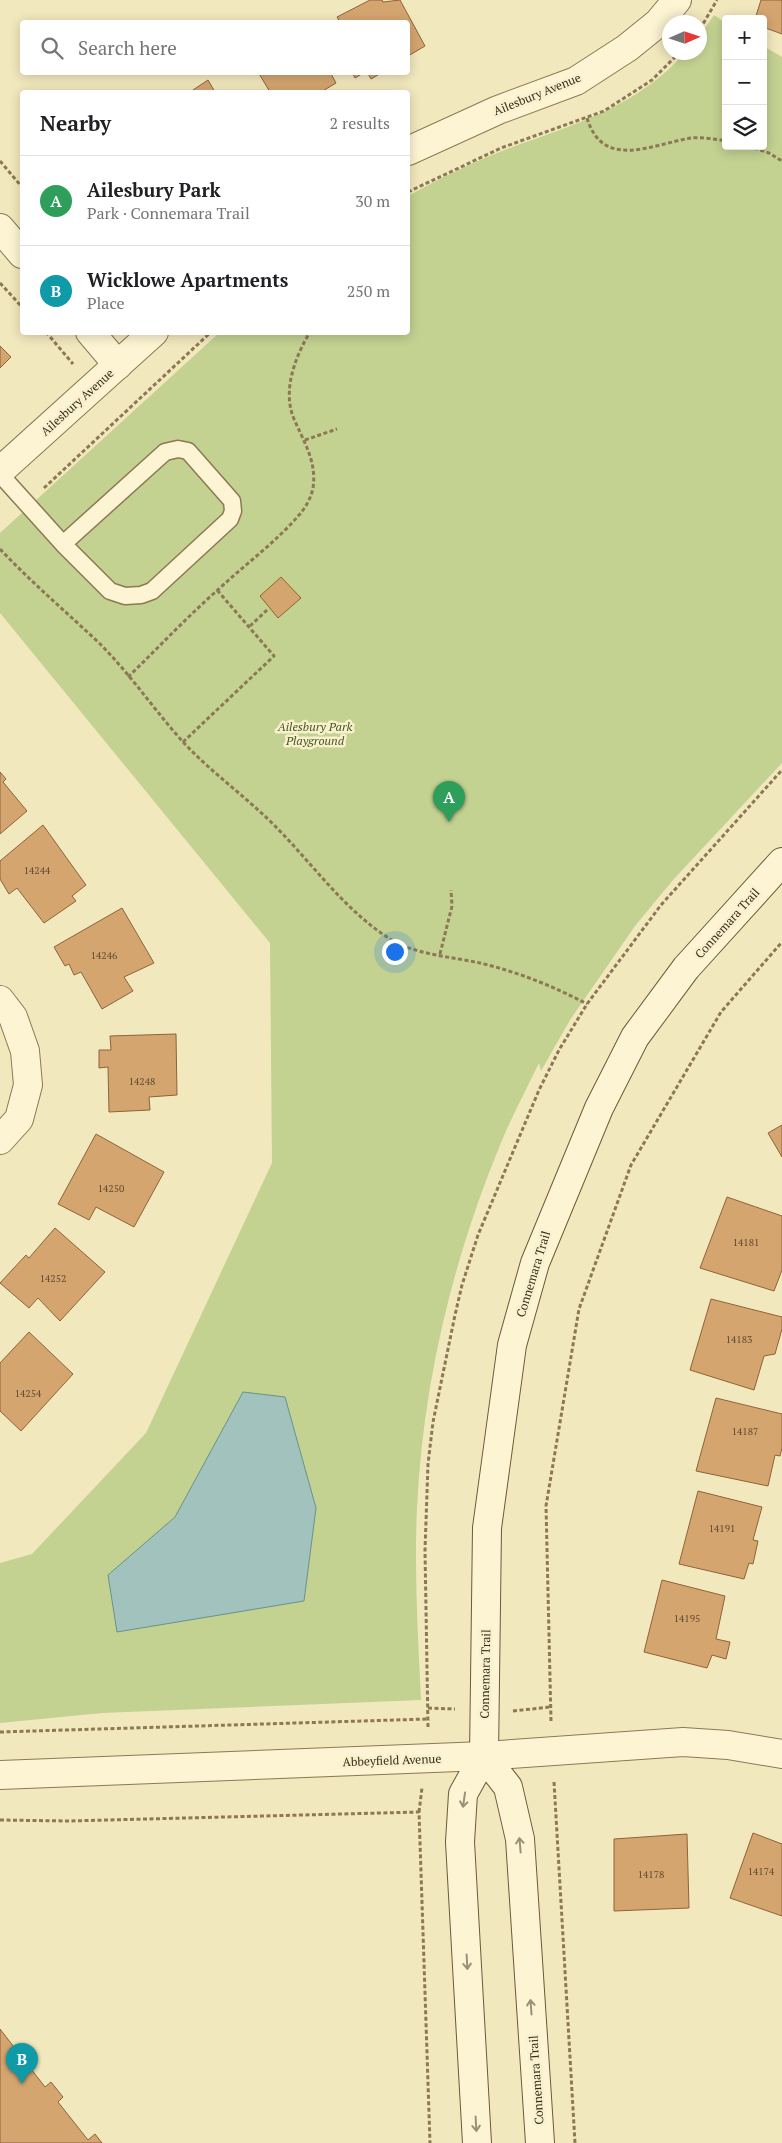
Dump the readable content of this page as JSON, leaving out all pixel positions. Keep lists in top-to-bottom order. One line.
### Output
{"streets":{"street":["Ailesbury Avenue","Connemara Trail","Abbeyfield Avenue"]},"crossings":[["Connemara Trail","Abbeyfield Avenue"]],"parks":["Ailesbury Park Playground"],"house_numbers":["14244","14246","14248","14250","14181","14252","14183","14254","14187","14191","14195","14174","14178"],"north":"right","page":{"map_buttons":["+","−"],"search":"Search here","heading":["Nearby","2 results"],"list":[{"mark":"A","name":"Ailesbury Park","note":"Park · Connemara Trail","value":"30 m"},{"mark":"B","name":"Wicklowe Apartments","note":"Place","value":"250 m"}],"pins":["A","B"]}}
